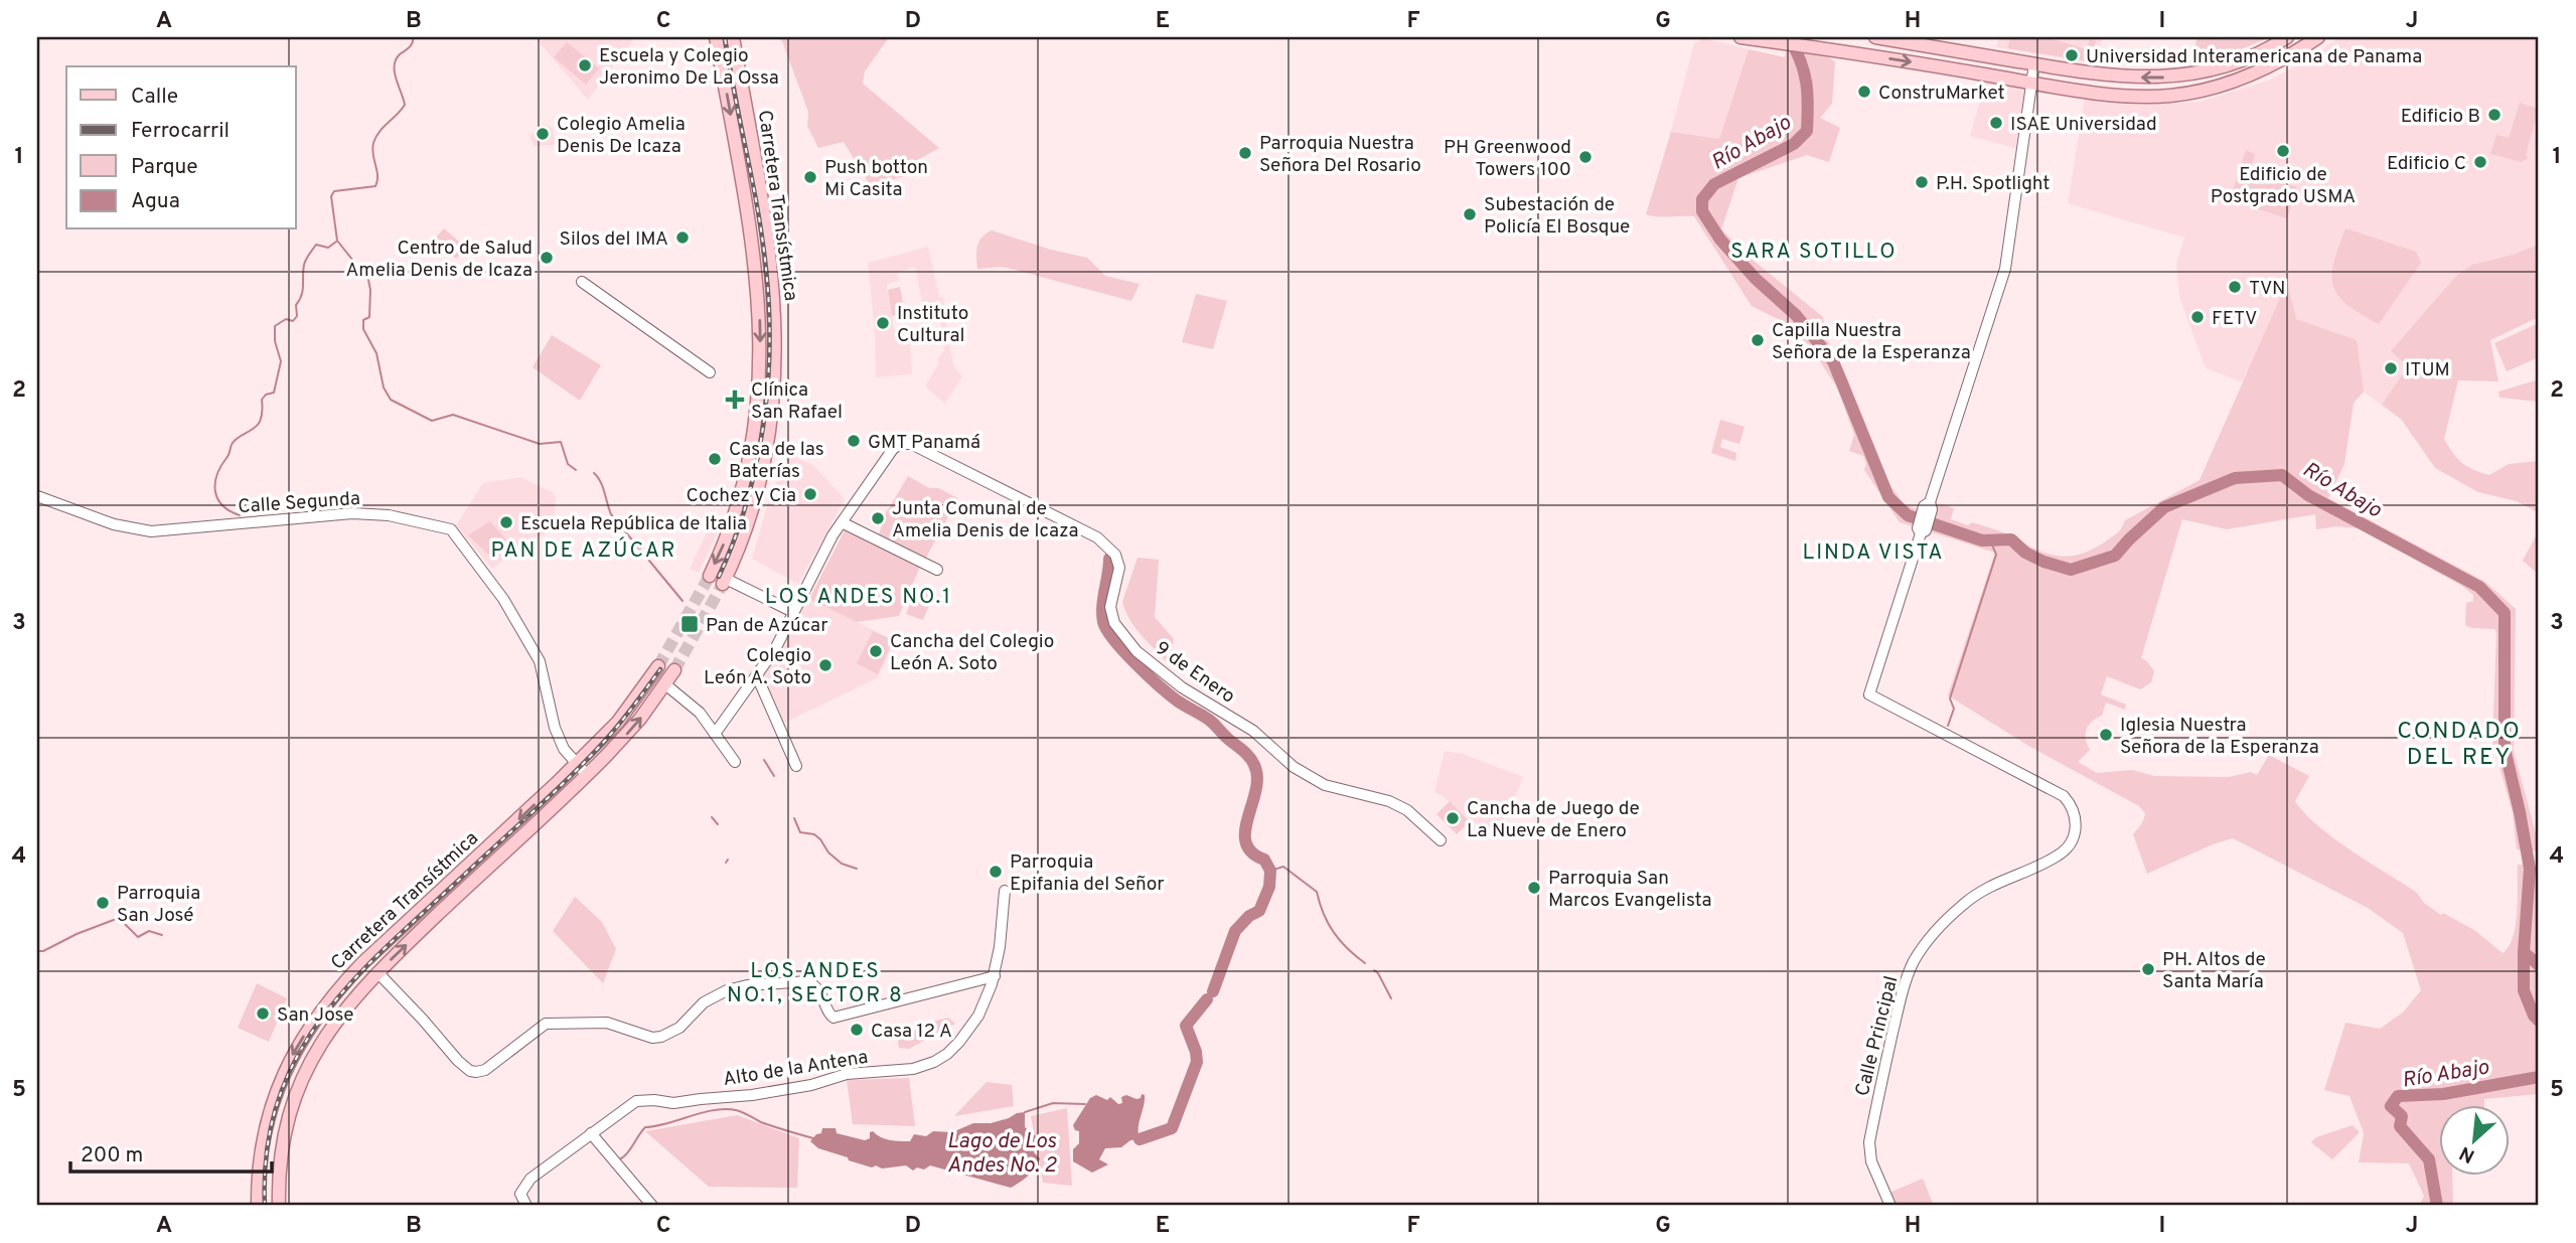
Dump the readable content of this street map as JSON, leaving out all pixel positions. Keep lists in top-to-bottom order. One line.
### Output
{"streets":{"main road":["Carretera Transístmica"],"street":["Calle Segunda","9 de Enero","Calle Principal","Alto de la Antena"]},"crossings":[["Carretera Transístmica","Calle Segunda"]],"districts":["SARA SOTILLO","PAN DE AZÚCAR","LINDA VISTA","LOS ANDES NO.1","CONDADO DEL REY","LOS ANDES NO.1, SECTOR 8"],"water":["Río Abajo","Lago de Los Andes No. 2"],"places":{"other":["Universidad Interamericana de Panama","Escuela y Colegio Jeronimo De La Ossa","ConstruMarket","Edificio B","ISAE Universidad","Colegio Amelia Denis De Icaza","Edificio de Postgrado USMA","Parroquia Nuestra Señora Del Rosario","PH Greenwood Towers 100","Edificio C","Push botton Mi Casita","P.H. Spotlight","Subestación de Policía El Bosque","Silos del IMA","Centro de Salud Amelia Denis de Icaza","TVN","FETV","Instituto Cultural","Capilla Nuestra Señora de la Esperanza","ITUM","GMT Panamá","Casa de las Baterías","Cochez y Cia","Junta Comunal de Amelia Denis de Icaza","Escuela República de Italia","Cancha del Colegio León A. Soto","Colegio León A. Soto","Iglesia Nuestra Señora de la Esperanza","Cancha de Juego de La Nueve de Enero","Parroquia Epifania del Señor","Parroquia San Marcos Evangelista","Parroquia San José","PH. Altos de Santa María","San Jose","Casa 12 A"],"health":["Clínica San Rafael"],"transit":["Pan de Azúcar"]},"legend":["Calle","Ferrocarril","Parque","Agua"],"scale_bar":"200 m","north":"bottom left","grid":{"columns":["A","B","C","D","E","F","G","H","I","J"],"rows":["1","2","3","4","5"]}}
